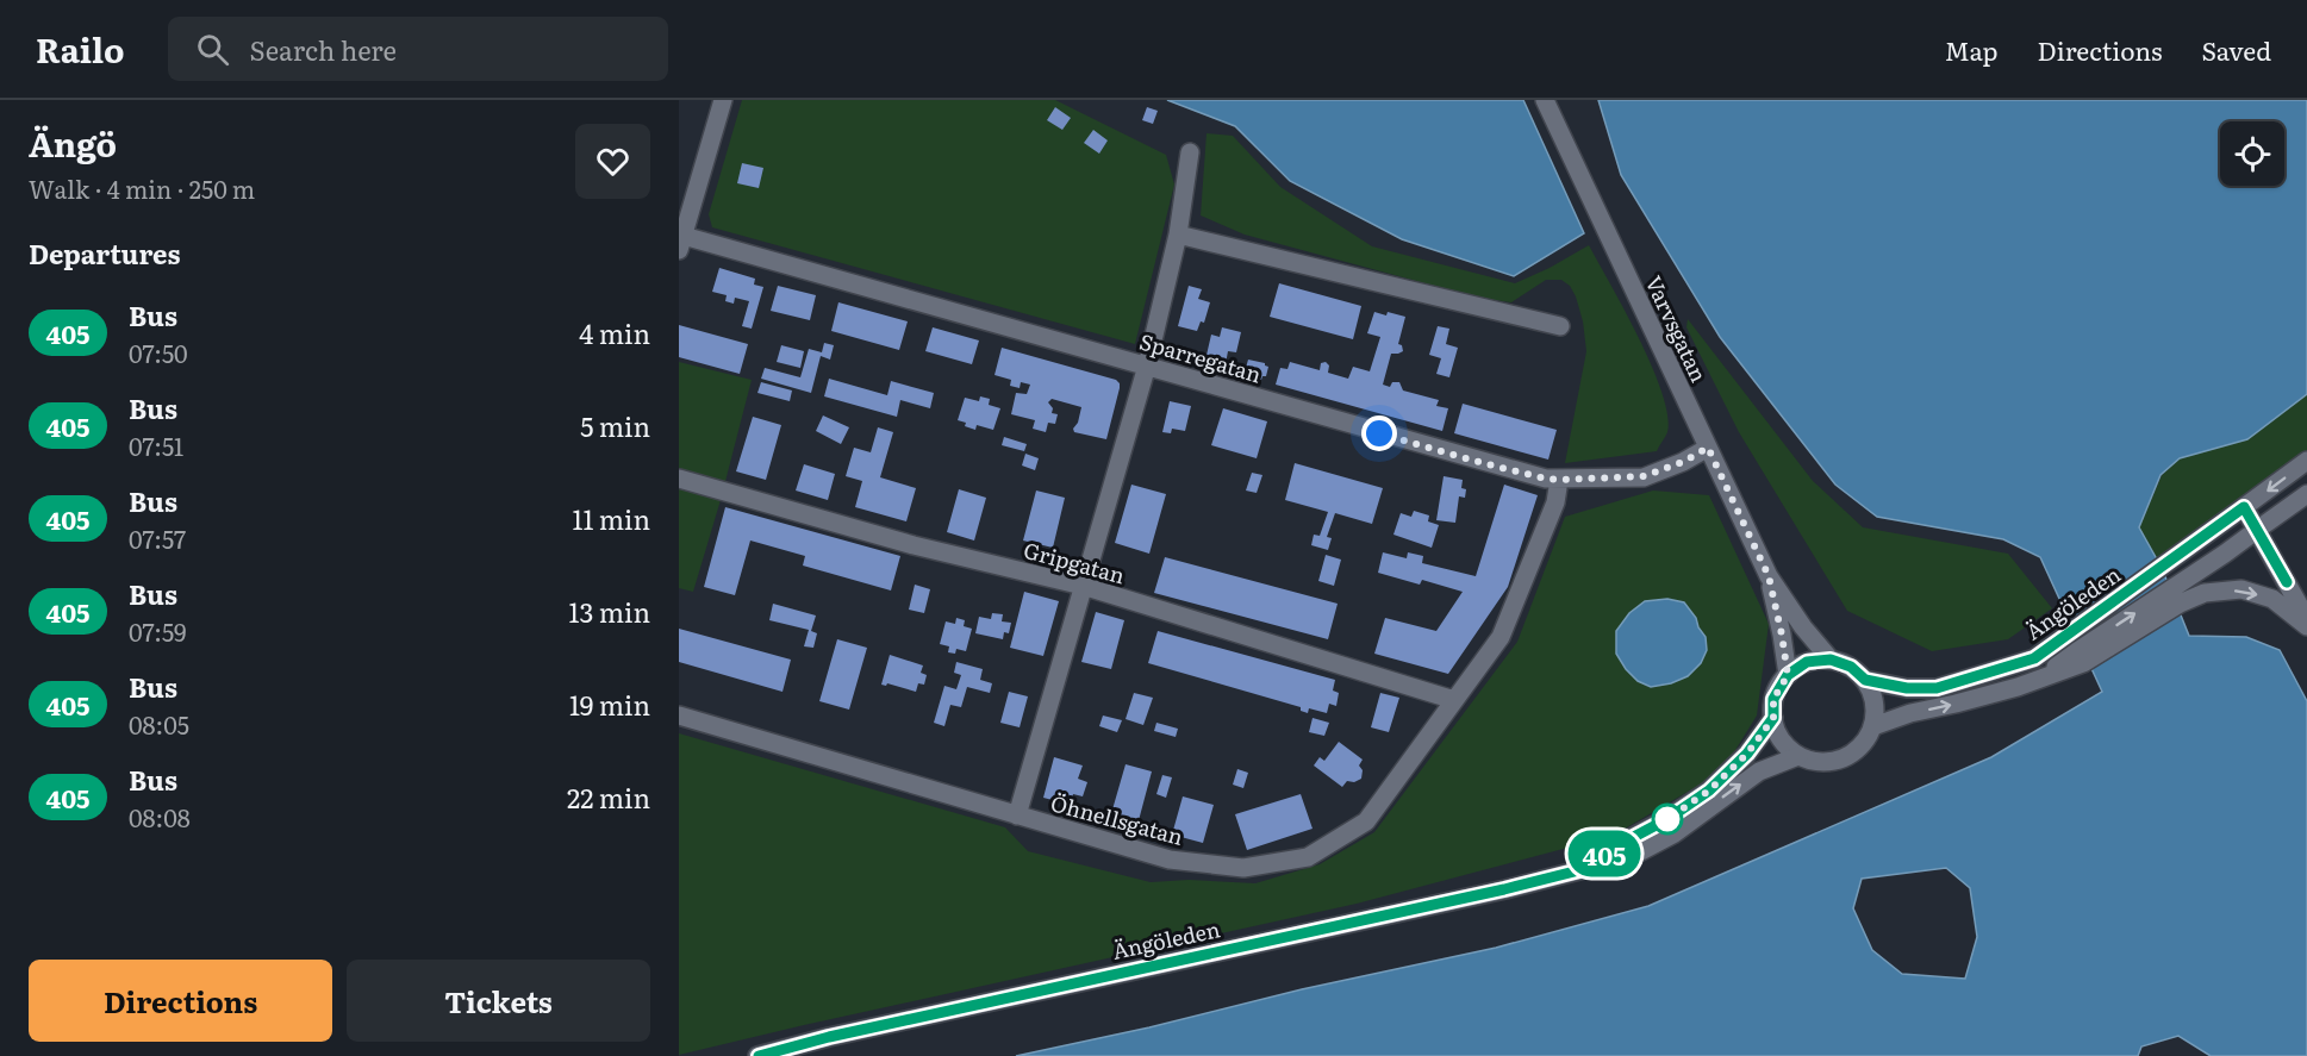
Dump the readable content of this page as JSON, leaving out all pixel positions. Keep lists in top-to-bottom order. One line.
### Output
{"streets":{"street":["Varvsgatan","Sparregatan","Gripgatan","Ängöleden","Öhnellsgatan"]},"crossings":[["Varvsgatan","Sparregatan"],["Varvsgatan","Ängöleden"],["Sparregatan","Öhnellsgatan"],["Gripgatan","Öhnellsgatan"]],"lines":["bus line 405"],"page":{"header":"Railo","search":"Search here","nav":["Map","Directions","Saved"],"heading":[["Ängö","Walk · 4 min · 250 m"],"Departures"],"on_map":"405","list":[{"mark":"405","name":"Bus","note":"07:50","value":"4 min"},{"mark":"405","name":"Bus","note":"07:51","value":"5 min"},{"mark":"405","name":"Bus","note":"07:57","value":"11 min"},{"mark":"405","name":"Bus","note":"07:59","value":"13 min"},{"mark":"405","name":"Bus","note":"08:05","value":"19 min"},{"mark":"405","name":"Bus","note":"08:08","value":"22 min"}],"buttons":["Directions","Tickets"]}}
